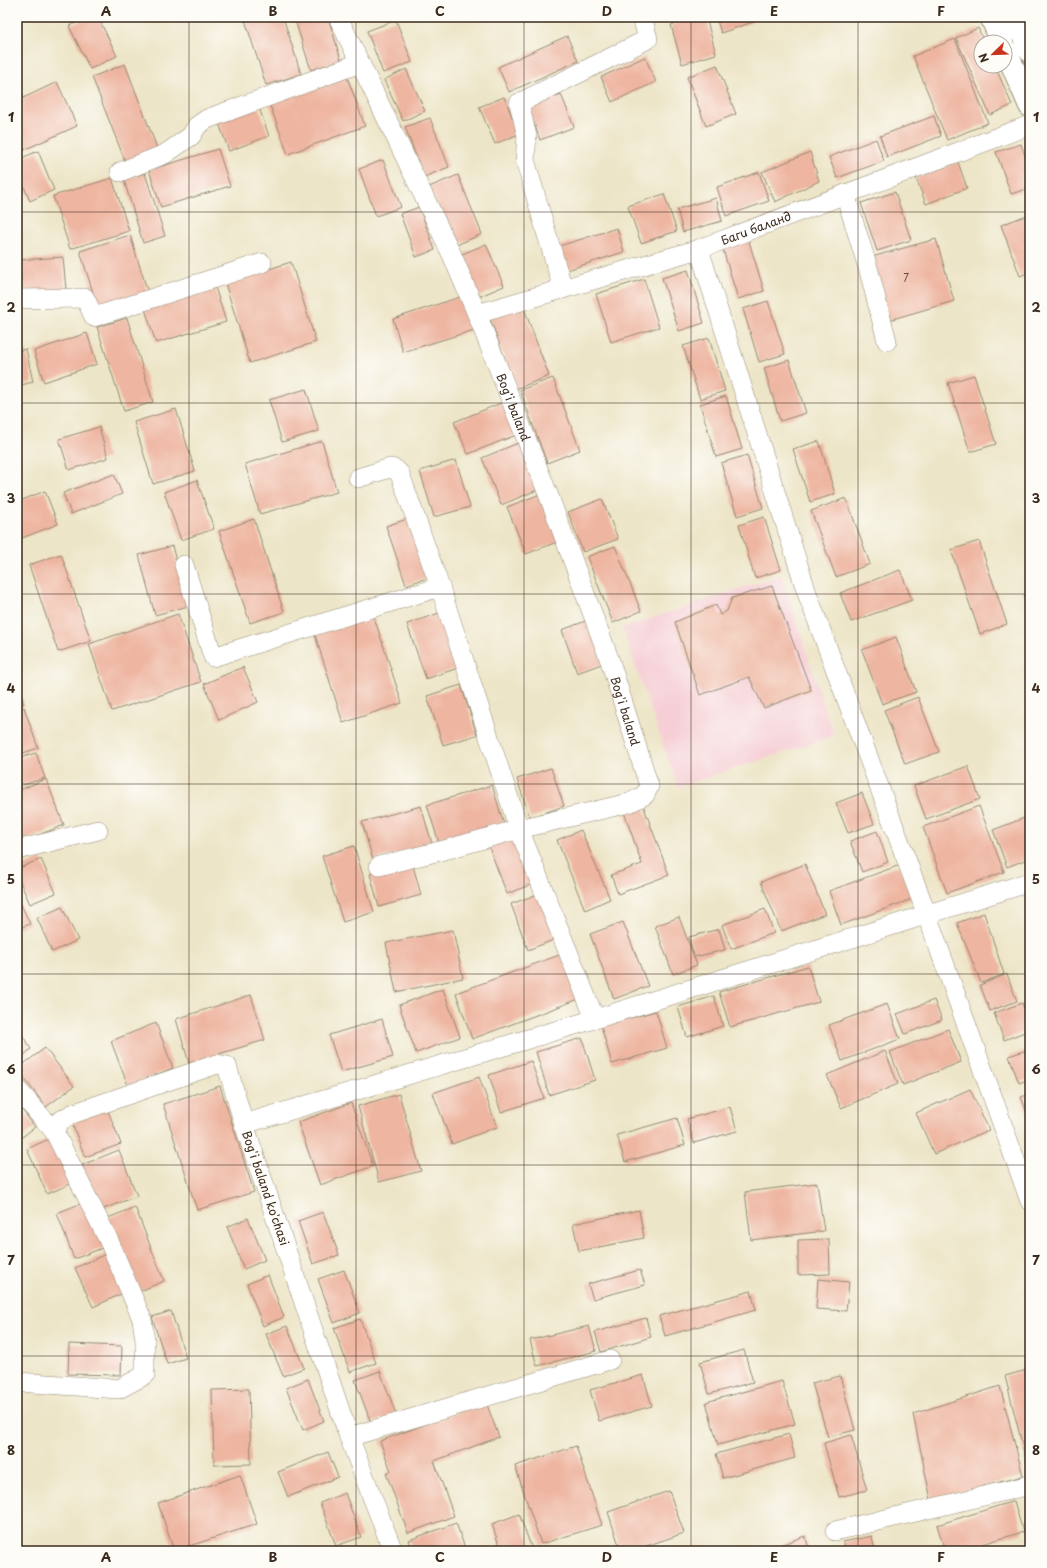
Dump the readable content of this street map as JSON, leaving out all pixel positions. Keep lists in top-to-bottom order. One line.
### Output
{"streets":{"street":["Баги баланд","Bog'i baland","Bog'i baland ko'chasi"]},"crossings":[["Баги баланд","Bog'i baland"]],"house_numbers":["7"],"north":"bottom left","grid":{"columns":["A","B","C","D","E","F"],"rows":["1","2","3","4","5","6","7","8"]}}
